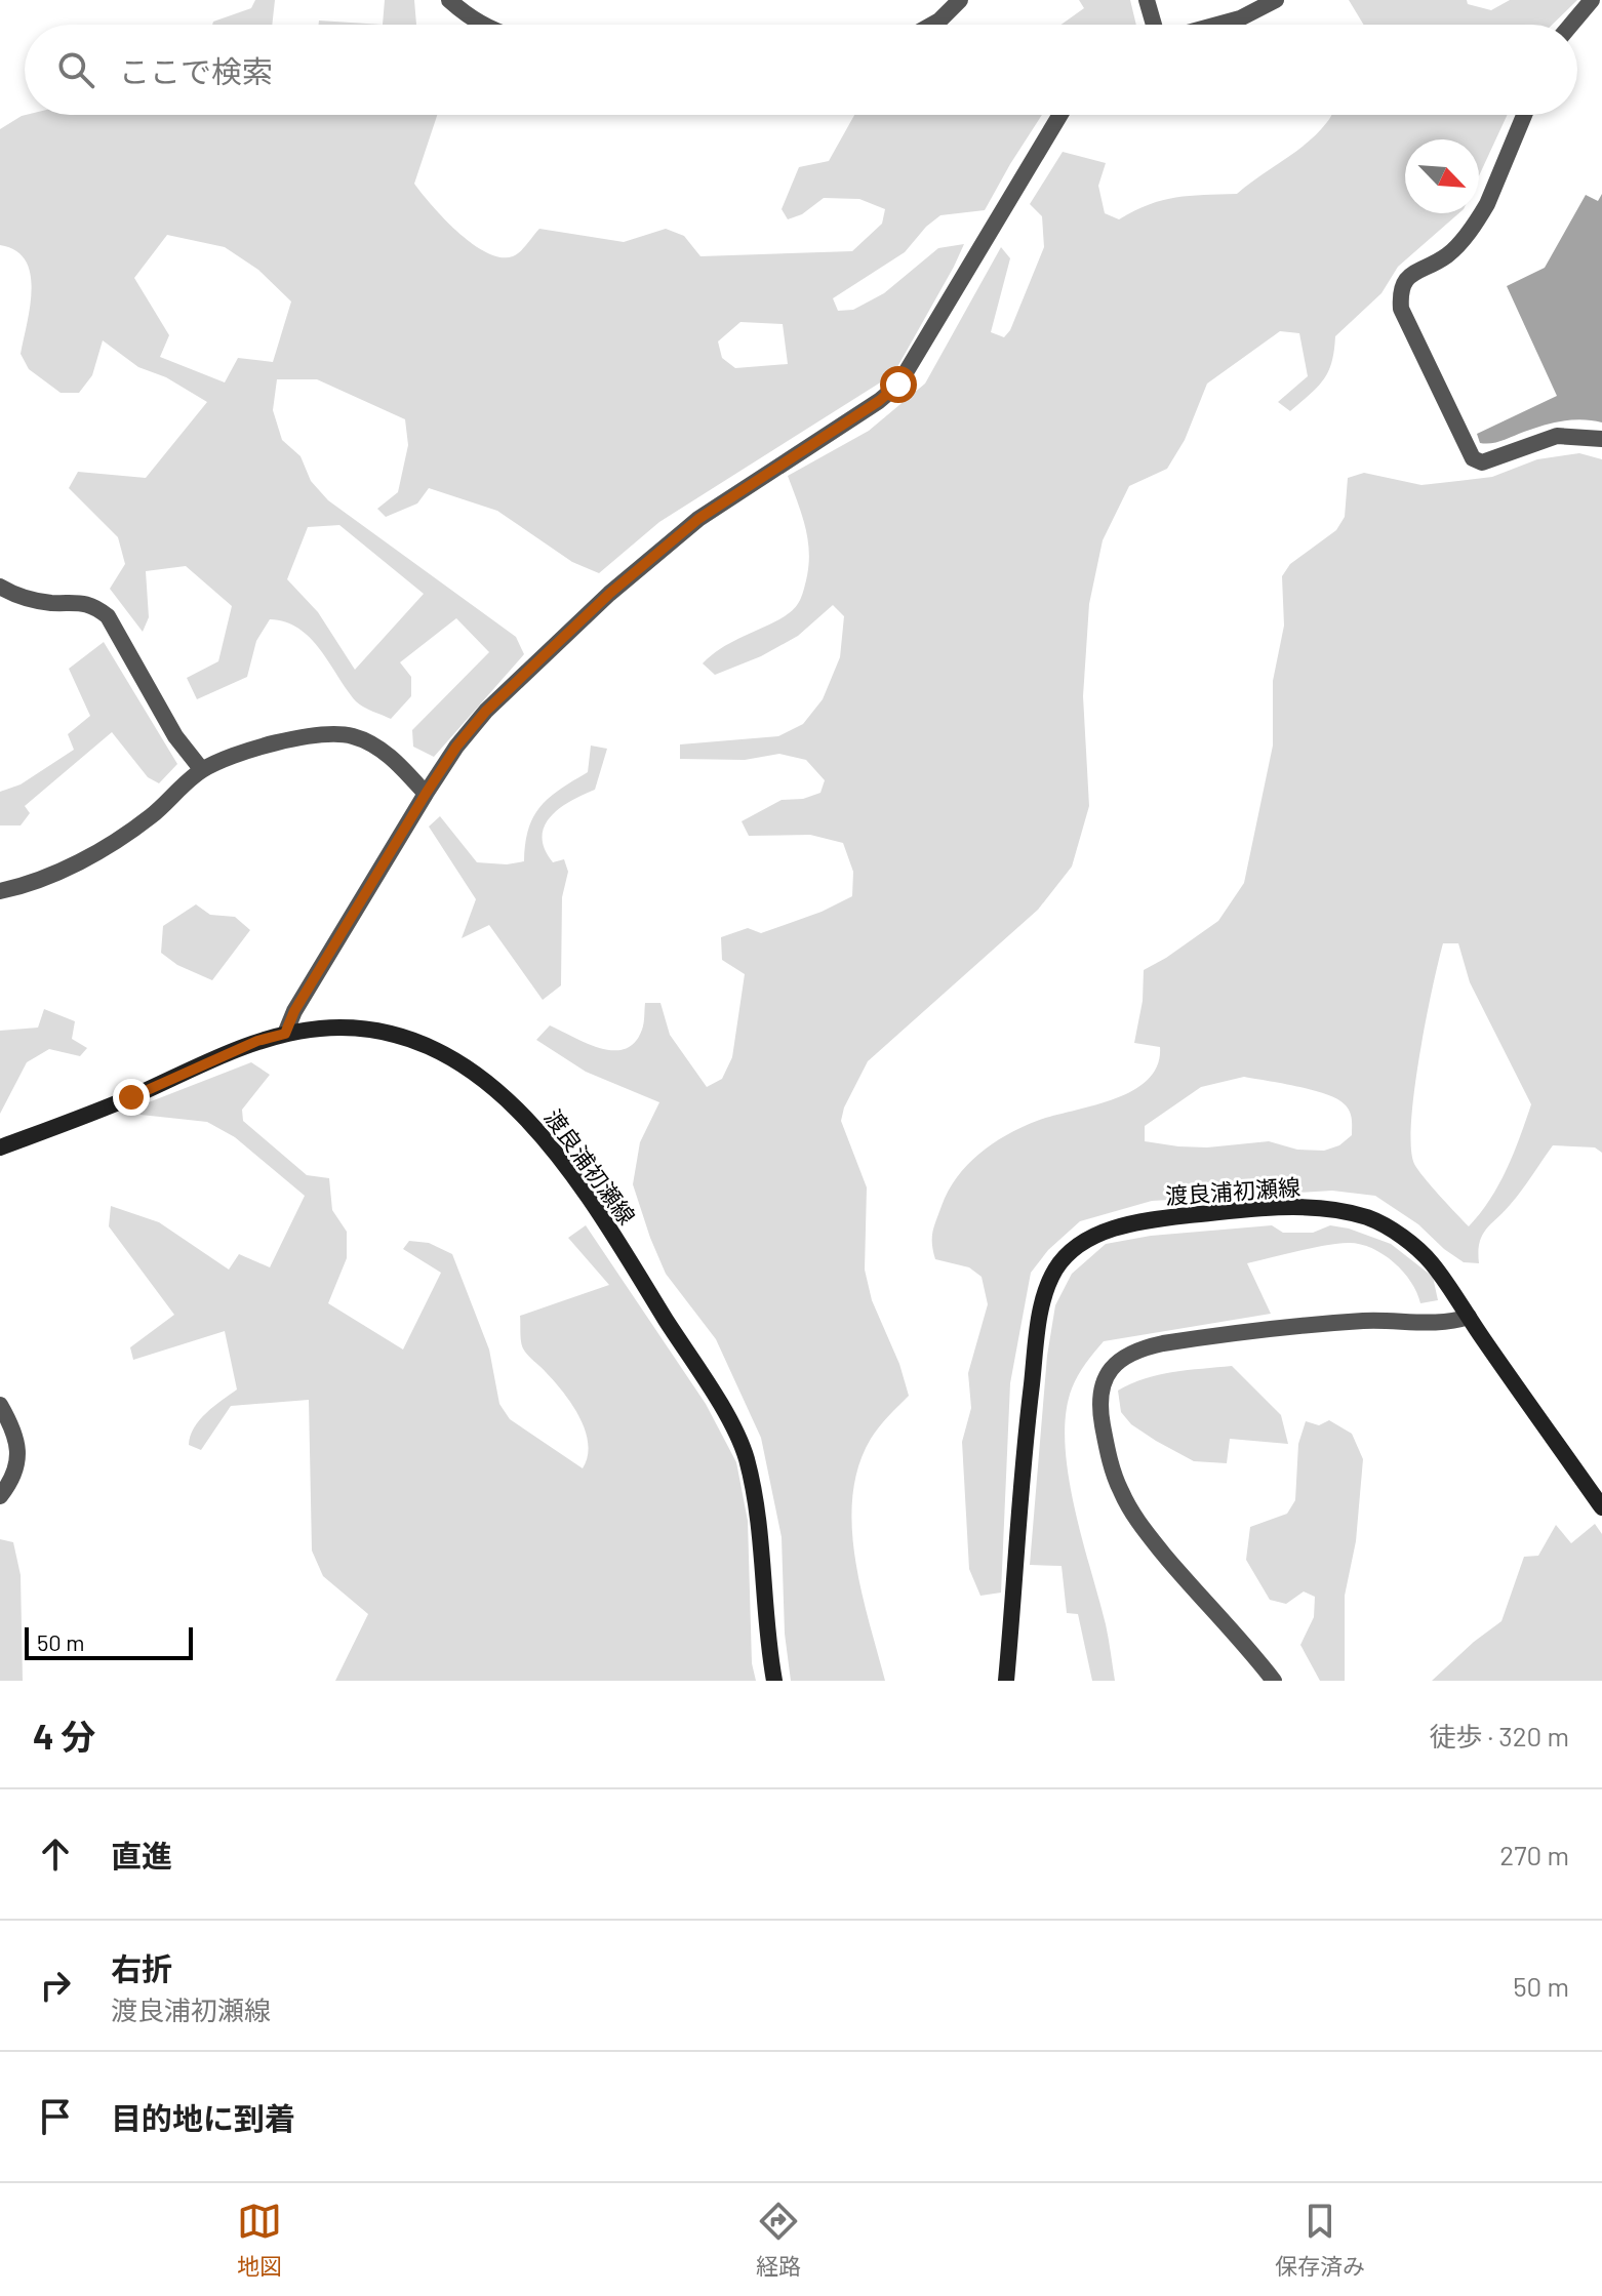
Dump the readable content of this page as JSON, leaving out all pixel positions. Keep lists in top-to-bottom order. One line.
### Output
{"streets":{"main road":["渡良浦初瀬線"]},"scale_bar":"50 m","north":"bottom right","page":{"search":"ここで検索","scale":"50 m","heading":["4 分","徒歩 · 320 m"],"list":[["直進","270 m"],["右折","渡良浦初瀬線","50 m"],"目的地に到着"],"nav":["地図","経路","保存済み"]}}
